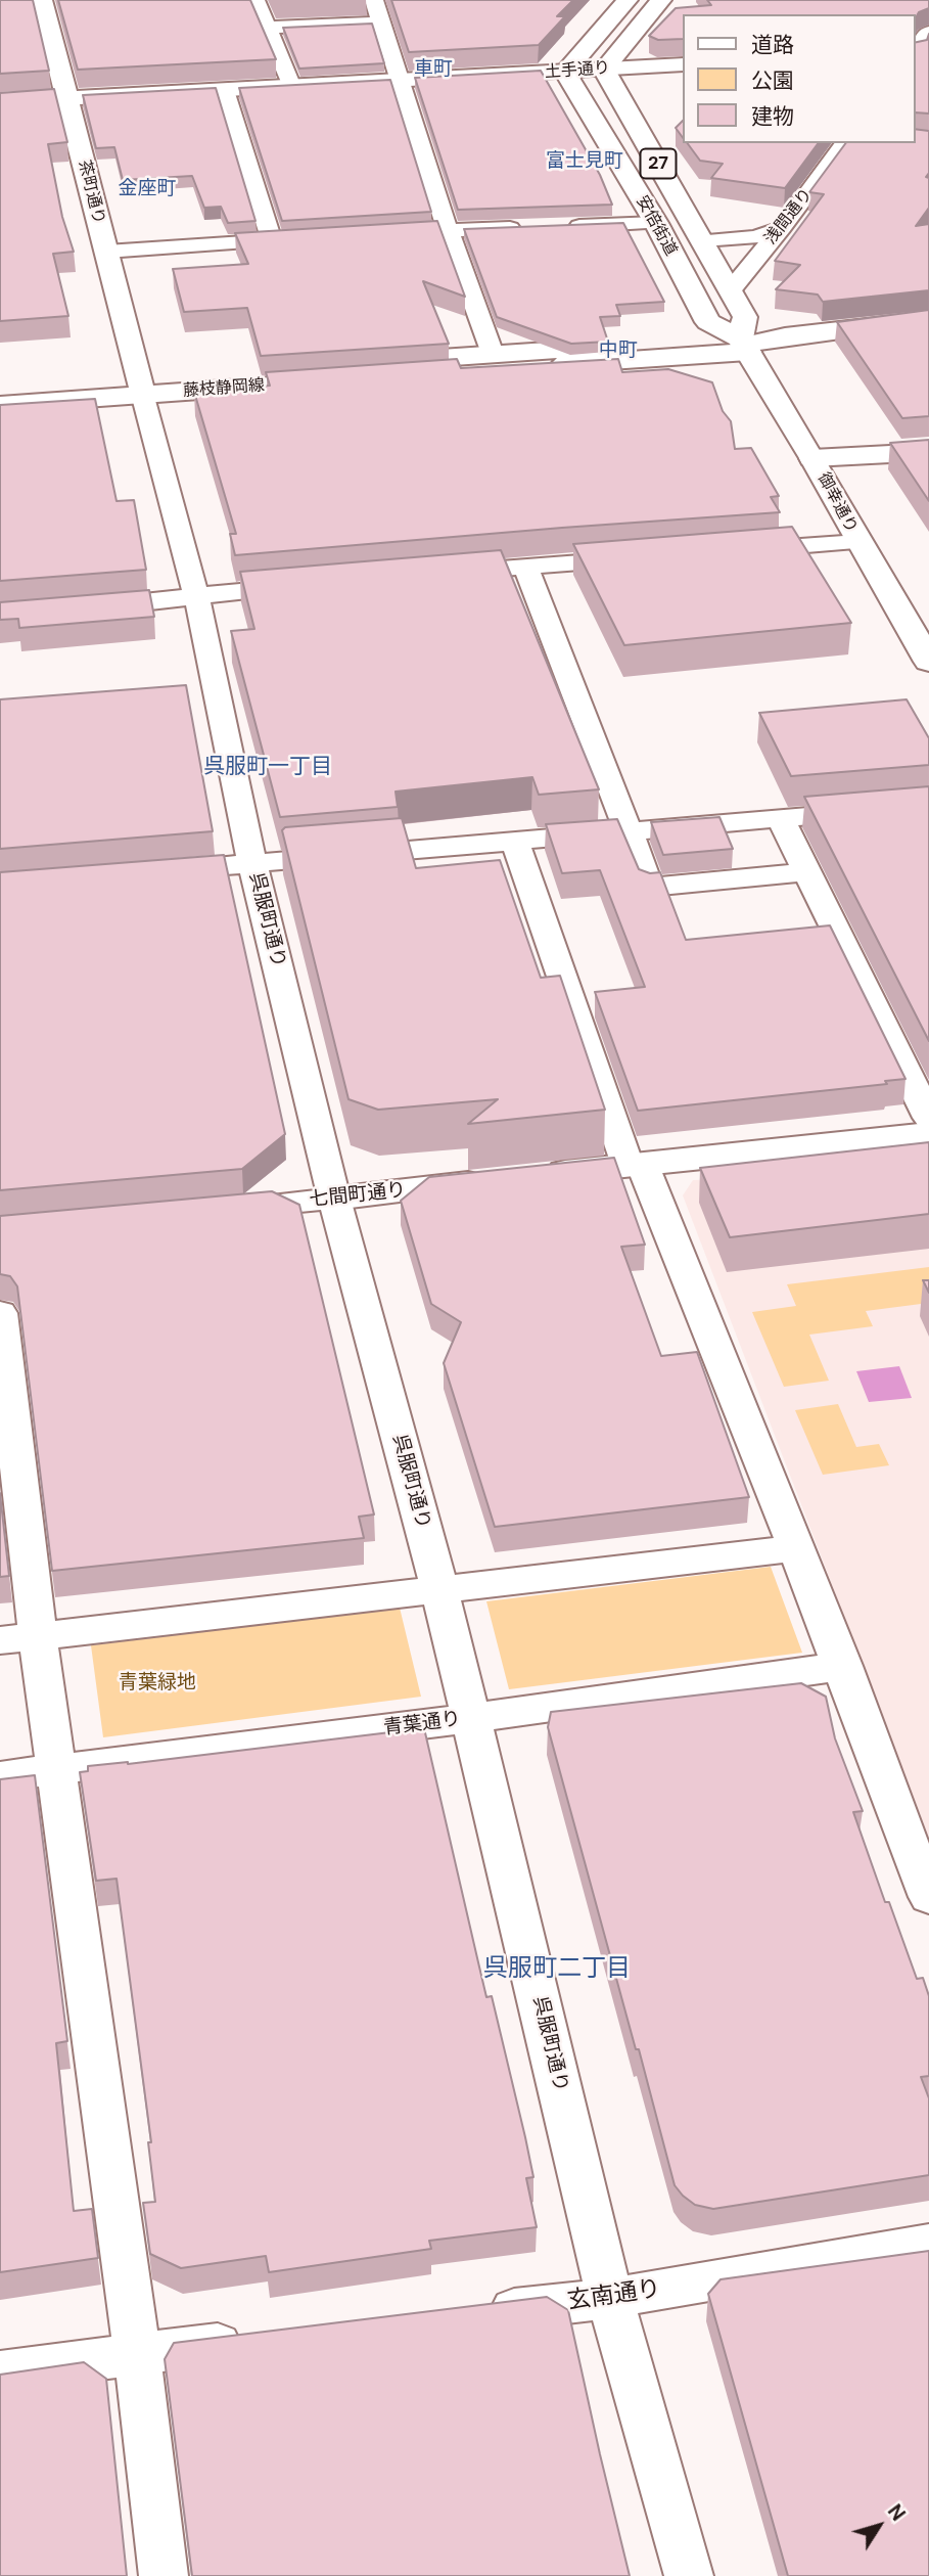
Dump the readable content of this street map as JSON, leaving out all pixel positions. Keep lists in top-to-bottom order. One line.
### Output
{"streets":{"main road":["土手通り","27","茶町通り","安倍街道","藤枝静岡線","御幸通り","七間町通り"],"street":["浅間通り","呉服町通り","青葉通り","玄南通り"]},"crossings":[["土手通り","茶町通り"],["土手通り","安倍街道"],["茶町通り","藤枝静岡線"],["茶町通り","呉服町通り"],["浅間通り","安倍街道"],["安倍街道","御幸通り"],["藤枝静岡線","呉服町通り"],["呉服町通り","七間町通り"],["呉服町通り","青葉通り"],["呉服町通り","玄南通り"]],"districts":["車町","富士見町","金座町","中町","呉服町一丁目","呉服町二丁目"],"parks":["青葉緑地"],"legend":["道路","公園","建物"],"north":"top right"}
